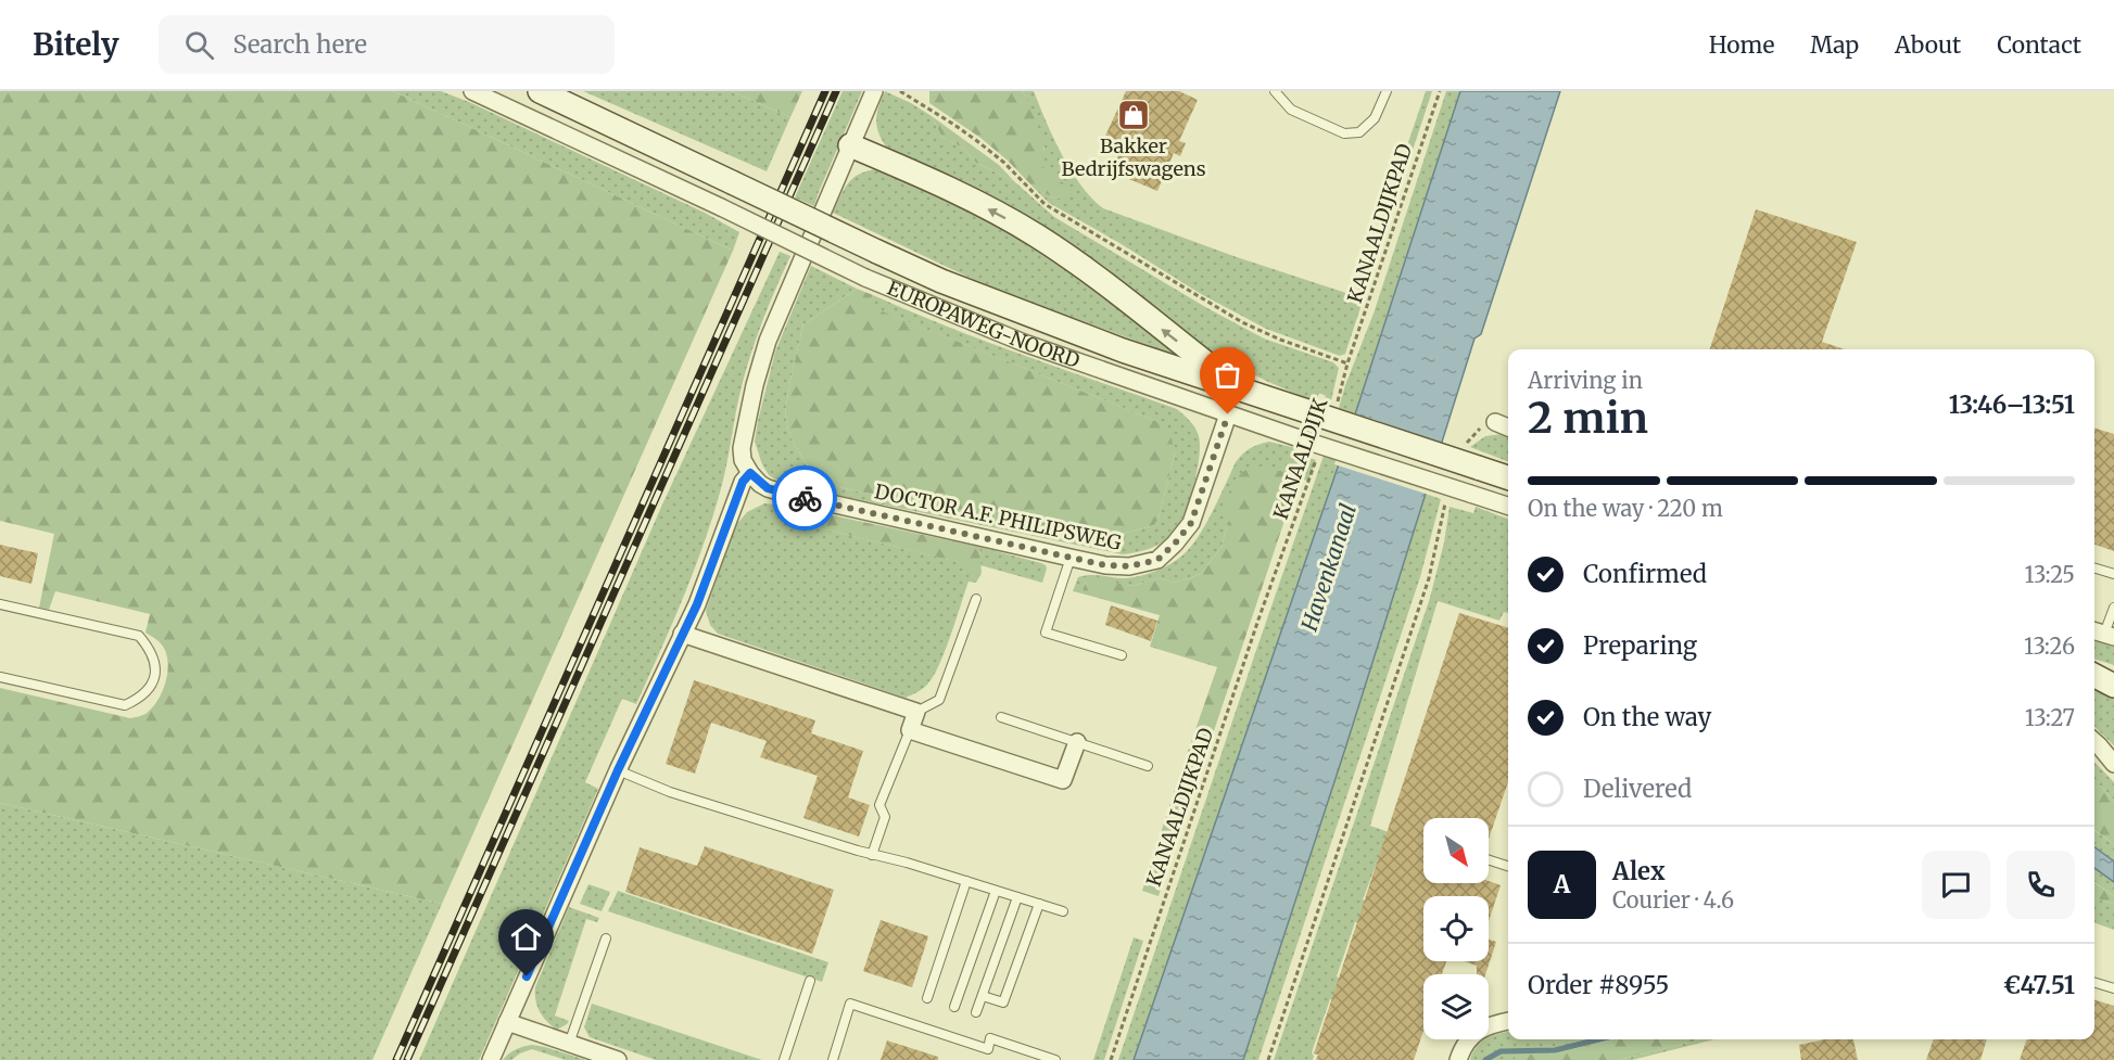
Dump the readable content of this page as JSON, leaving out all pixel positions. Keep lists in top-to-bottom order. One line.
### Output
{"streets":{"main road":["EUROPAWEG-NOORD"],"street":["DOCTOR A.F. PHILIPSWEG"],"path":["KANAALDIJKPAD","KANAALDIJK"]},"crossings":[["KANAALDIJKPAD","KANAALDIJK"],["EUROPAWEG-NOORD","DOCTOR A.F. PHILIPSWEG"]],"water":["Havenkanaal"],"places":{"shop":["Bakker Bedrijfswagens"]},"north":"bottom right","page":{"header":"Bitely","search":"Search here","nav":["Home","Map","About","Contact"],"heading":["2 min","Arriving in","13:46–13:51"],"panel":["Alex","Courier · 4.6","Order #8955","€47.51"],"bar":"On the way · 220 m","list":[["Confirmed","13:25"],["Preparing","13:26"],["On the way","13:27"],"Delivered"],"round":"A"}}
